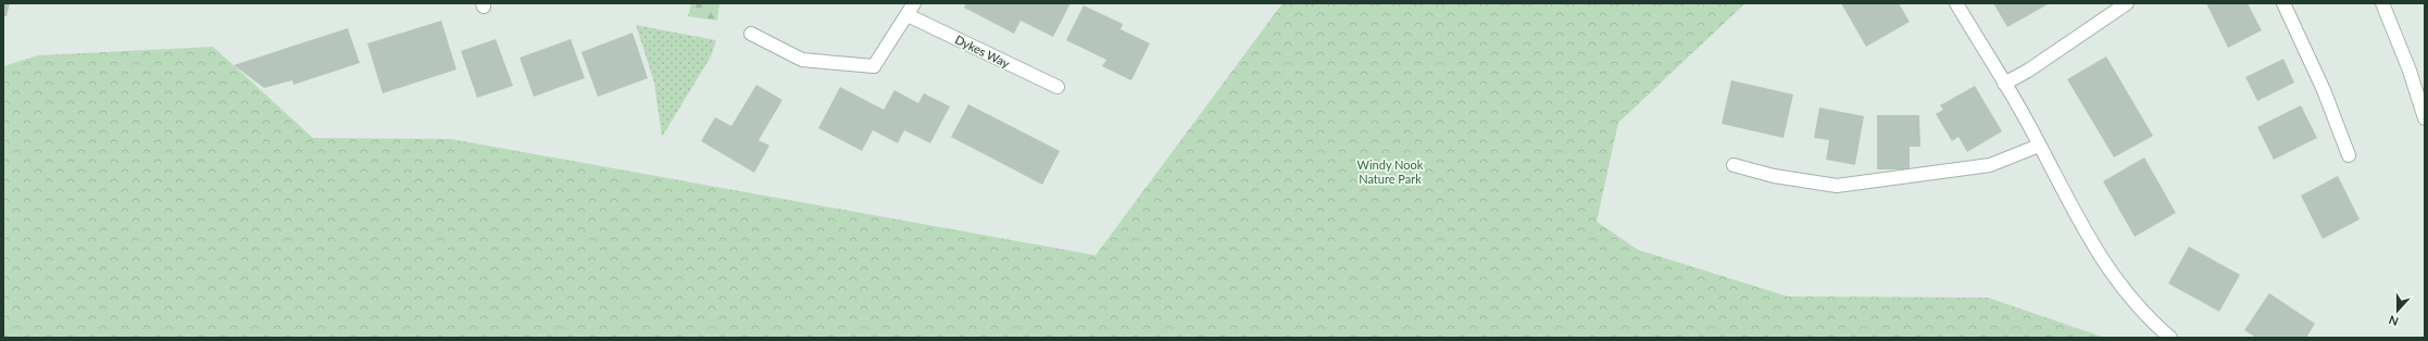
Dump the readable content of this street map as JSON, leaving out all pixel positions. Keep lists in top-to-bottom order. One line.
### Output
{"streets":{"street":["Dykes Way"]},"parks":["Windy Nook Nature Park"],"north":"bottom"}
